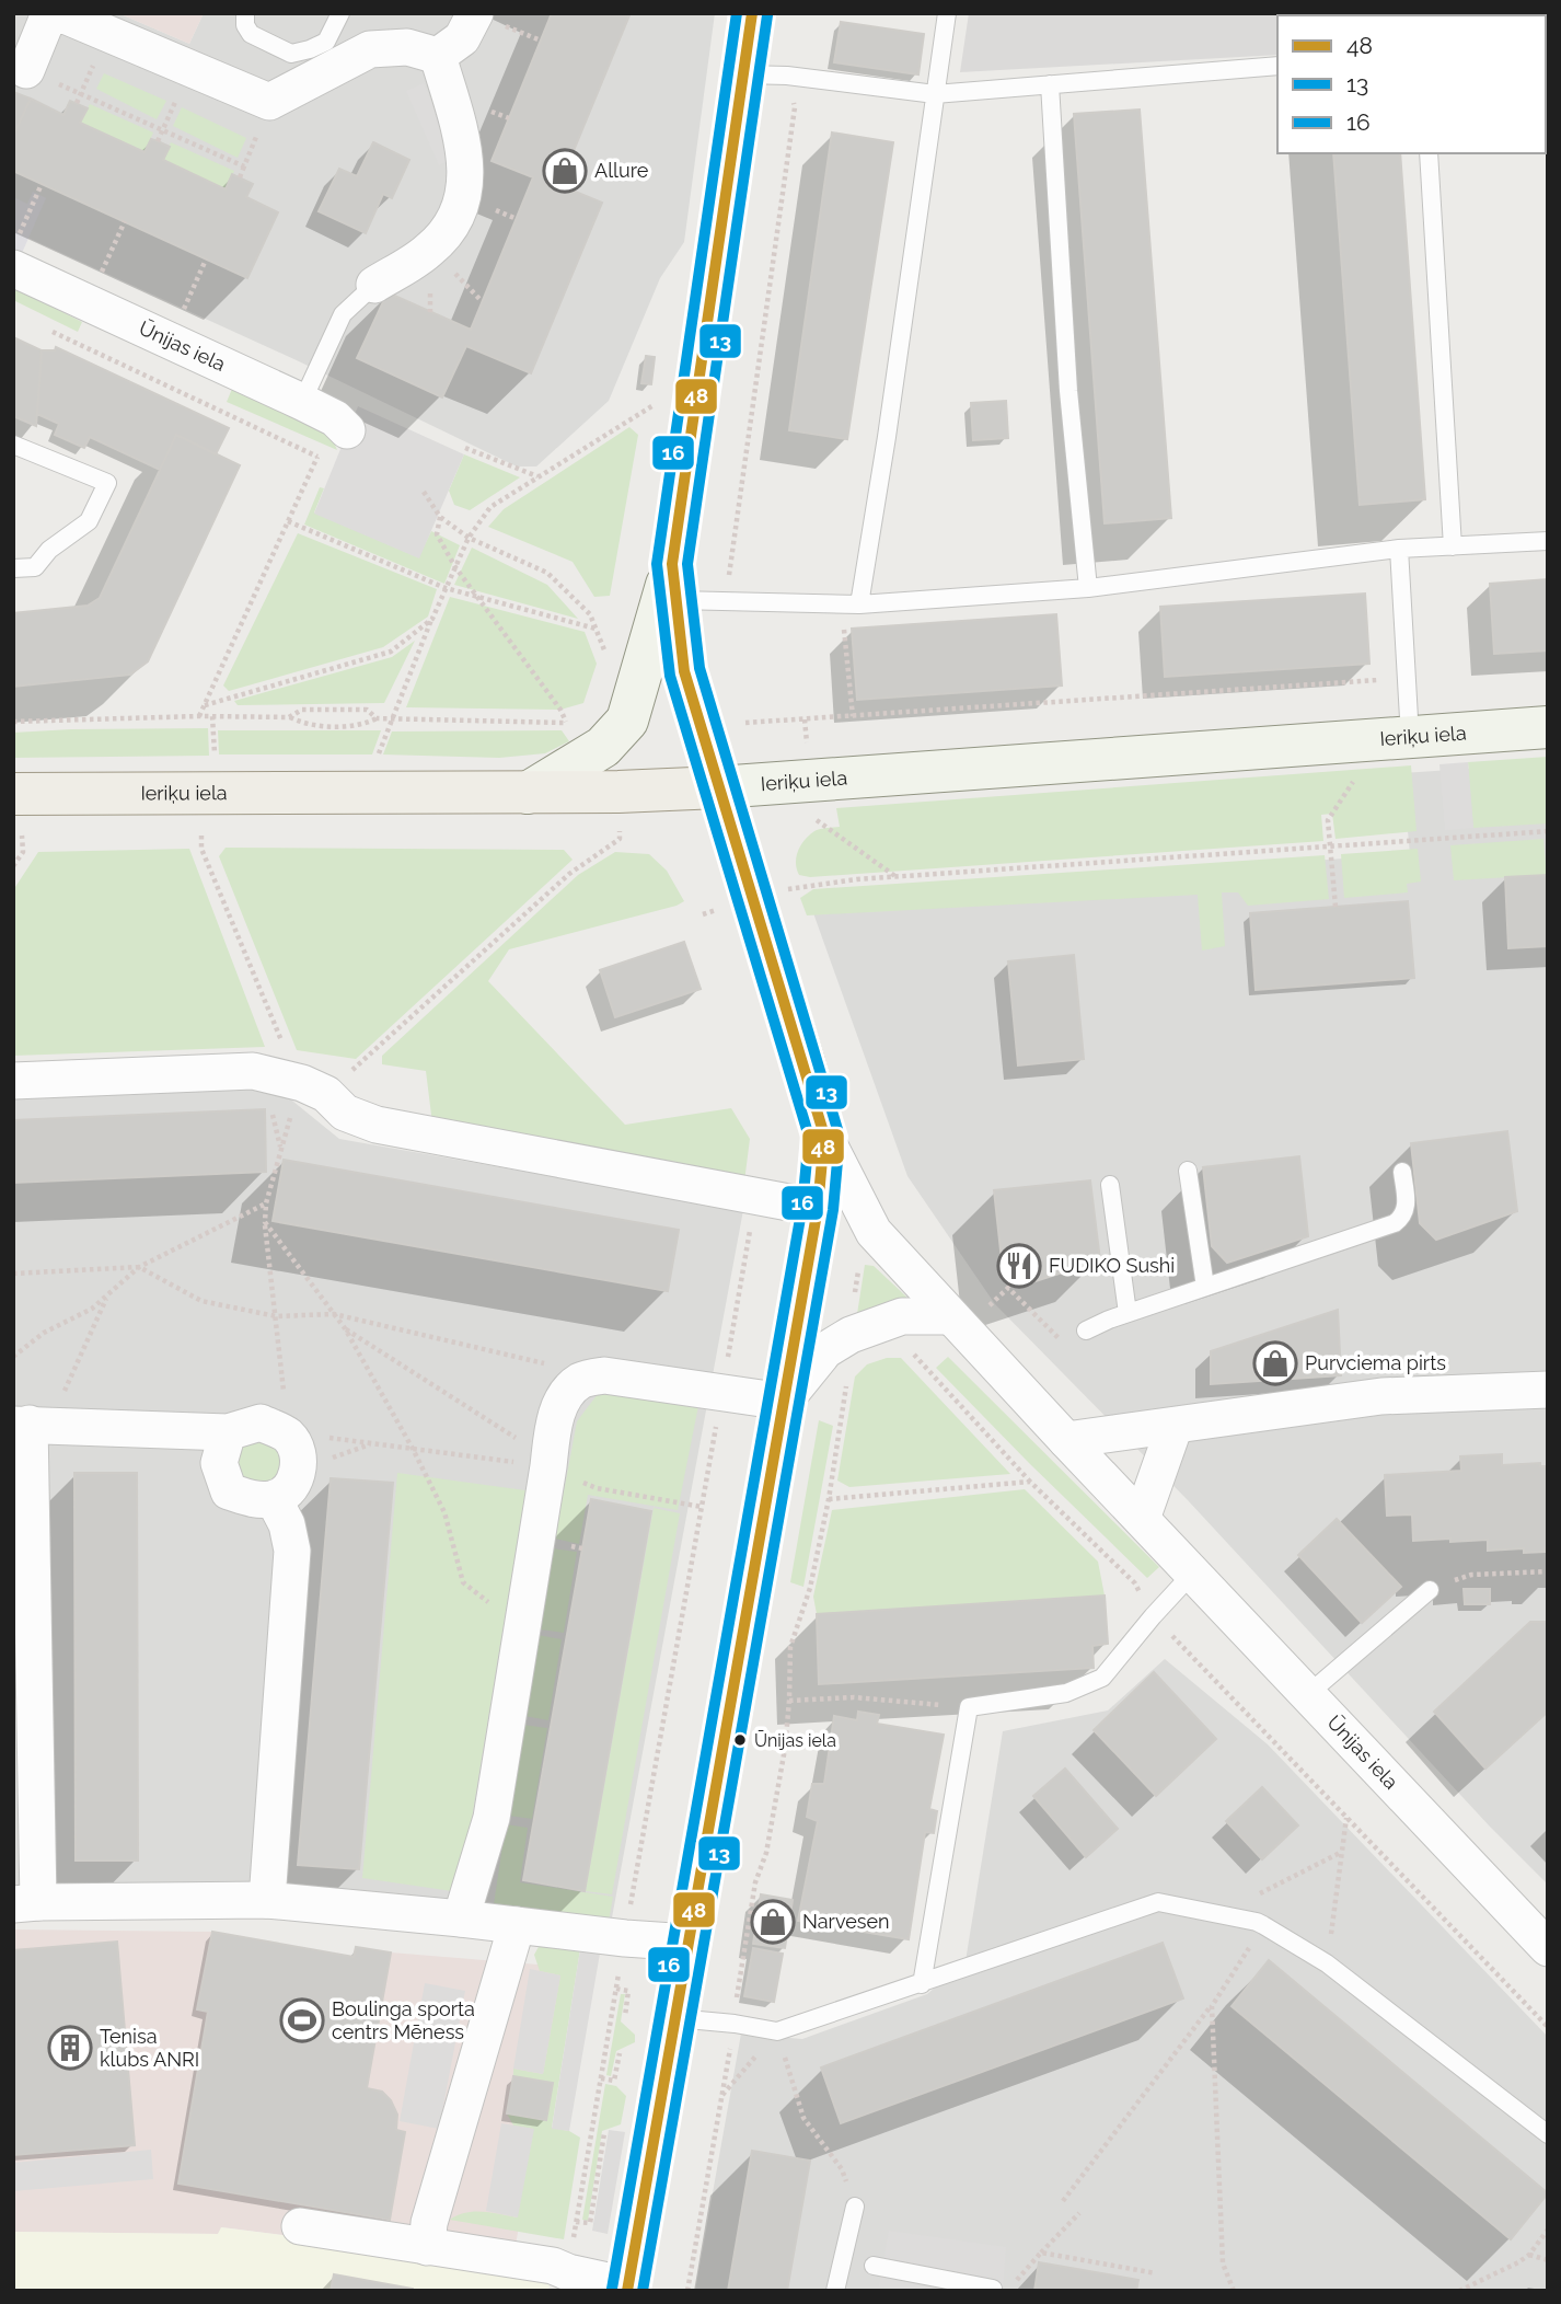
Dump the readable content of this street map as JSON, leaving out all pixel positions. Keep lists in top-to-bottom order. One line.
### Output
{"streets":{"main road":["Ieriķu iela"],"street":["Ūnijas iela"]},"places":{"shop":["Allure","Purvciema pirts","Narvesen"],"restaurant":["FUDIKO Sushi"],"other":["Ūnijas iela"],"sports":["Boulinga sporta centrs Mēness"],"building":["Tenisa klubs ANRI"]},"lines":["transit line 48","transit line 16","transit line 13"],"legend":["48","13","16"]}
